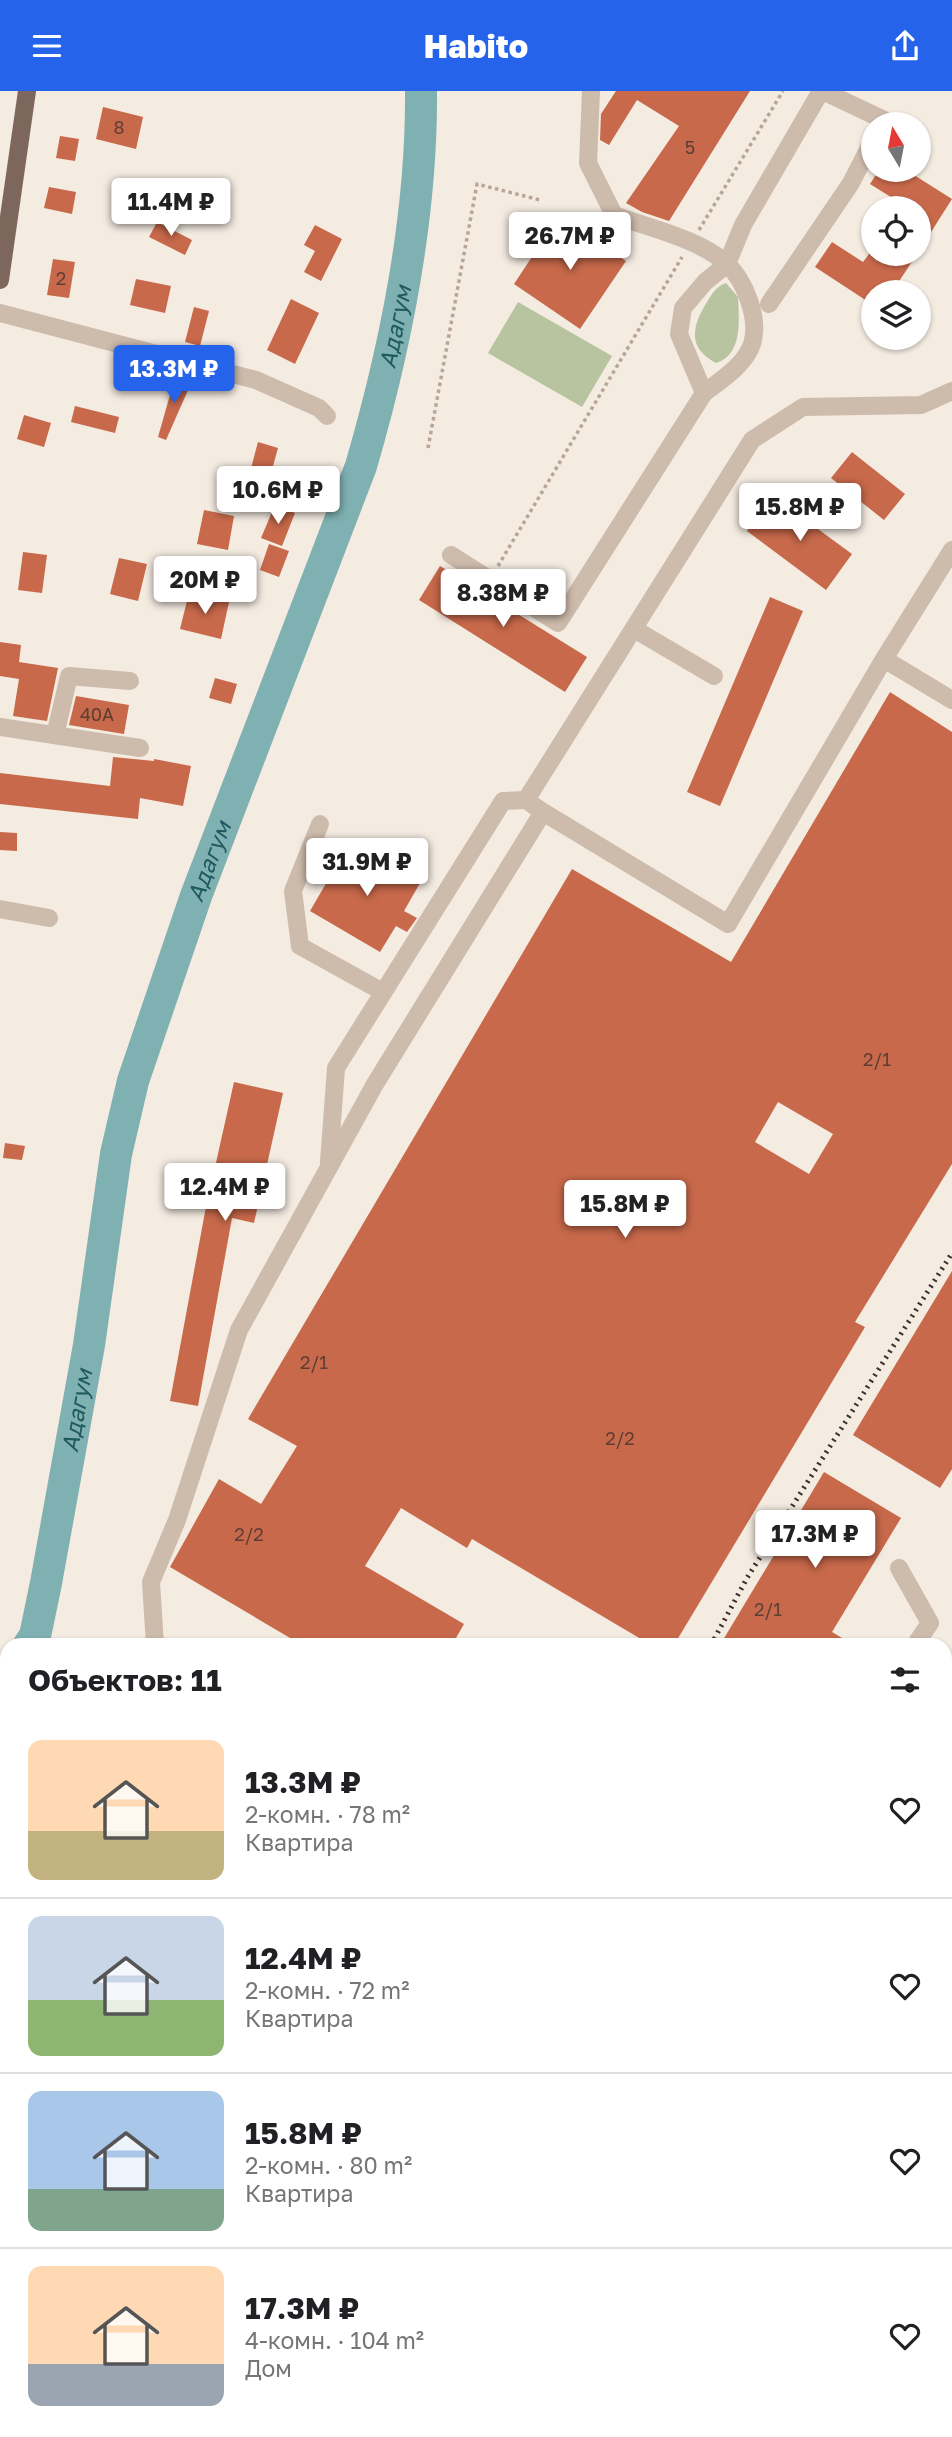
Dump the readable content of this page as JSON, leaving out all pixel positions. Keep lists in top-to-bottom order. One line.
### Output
{"water":["Адагум"],"house_numbers":["8","5","2","40А","2/1","2/1","2/2","2/2","2/1"],"north":"top","page":{"header":"Habito","price":["11.4M ₽","26.7M ₽","13.3M ₽","10.6M ₽","15.8M ₽","20M ₽","8.38M ₽","31.9M ₽","12.4M ₽","15.8M ₽","17.3M ₽"],"heading":"Объектов: 11","list":[{"name":"13.3M ₽","note":"2-комн. · 78 m² · Квартира"},{"name":"12.4M ₽","note":"2-комн. · 72 m² · Квартира"},{"name":"15.8M ₽","note":"2-комн. · 80 m² · Квартира"},{"name":"17.3M ₽","note":"4-комн. · 104 m² · Дом"}]}}
